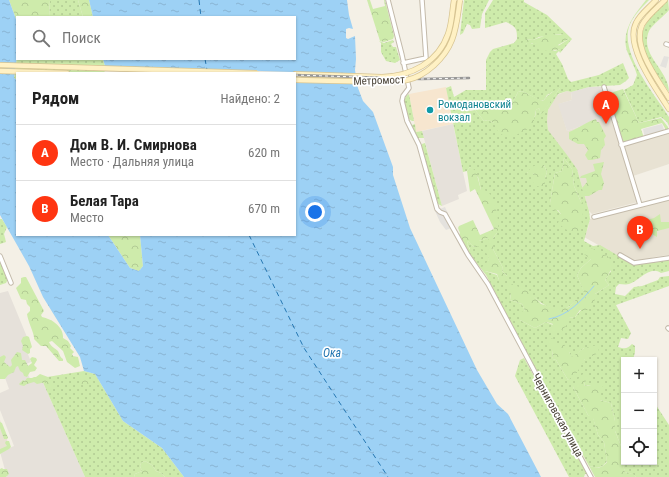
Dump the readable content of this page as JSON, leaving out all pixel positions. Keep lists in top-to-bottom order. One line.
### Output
{"streets":{"main road":["Метромост"],"street":["Черниговская улица"]},"water":["Ока"],"places":["Ромодановский вокзал"],"page":{"search":"Поиск","heading":["Рядом","Найдено: 2"],"pins":["A","B"],"list":[{"mark":"A","name":"Дом В. И. Смирнова","note":"Место · Дальняя улица","value":"620 m"},{"mark":"B","name":"Белая Тара","note":"Место","value":"670 m"}],"map_buttons":["+","−"]}}
